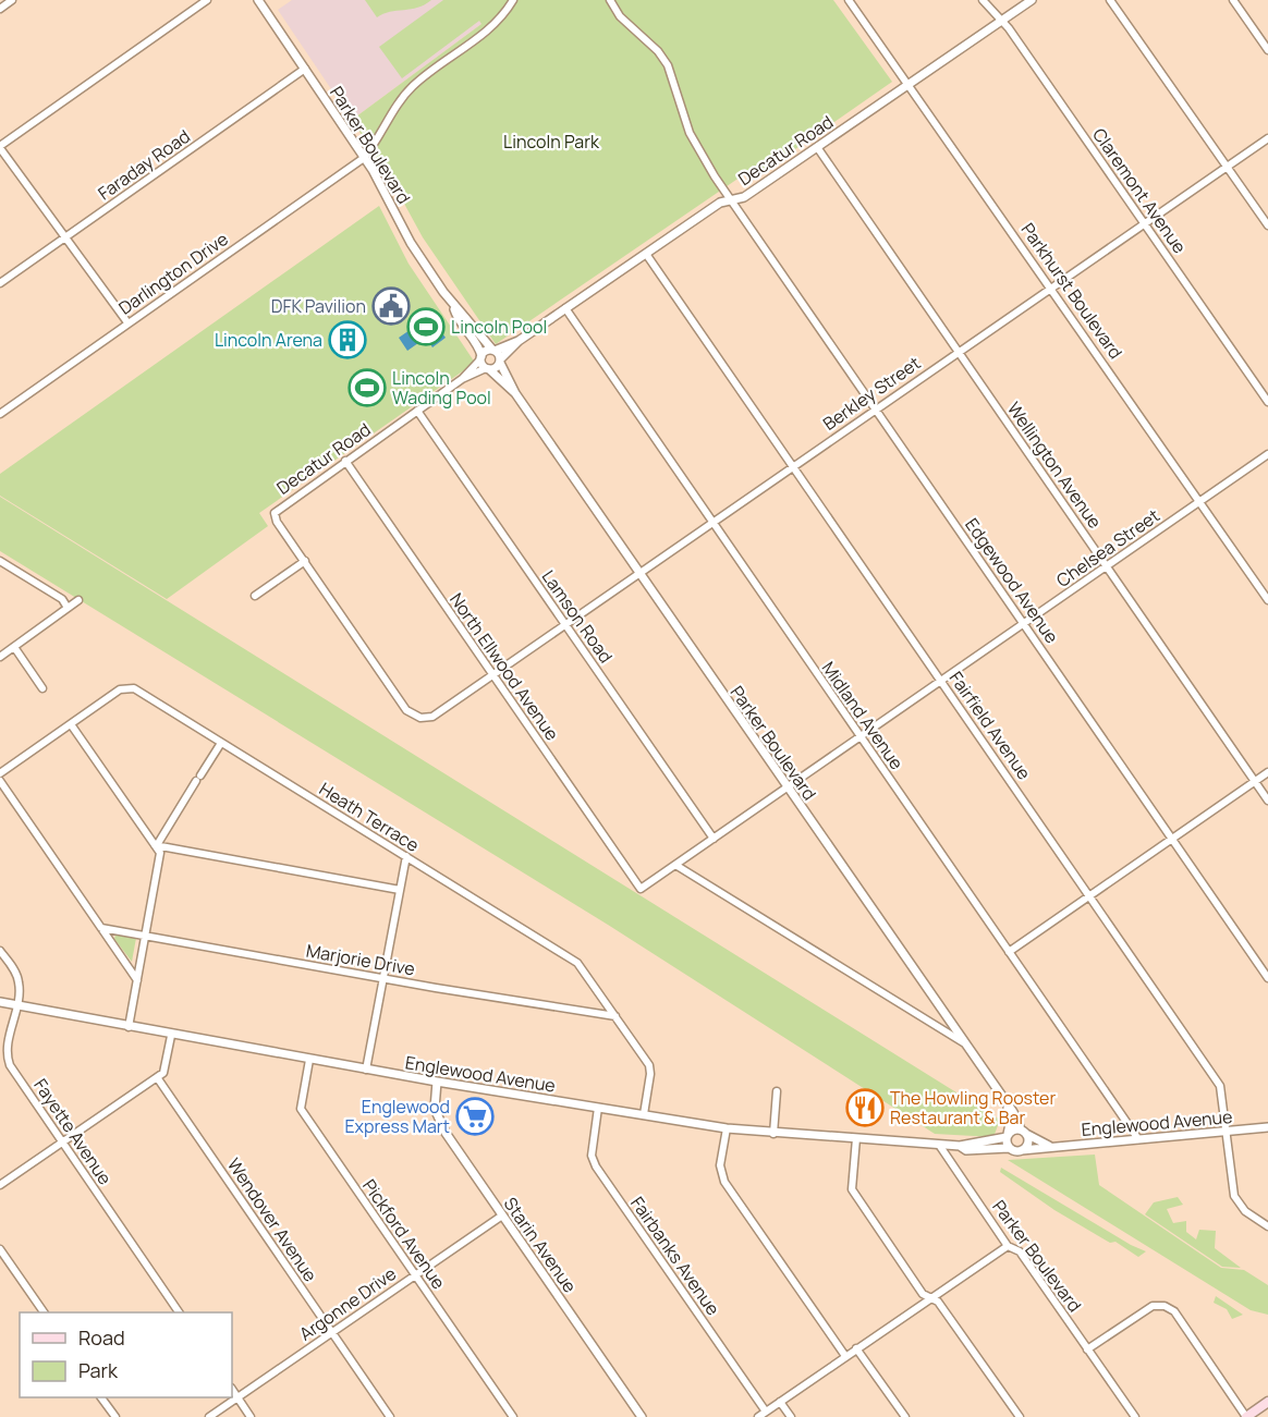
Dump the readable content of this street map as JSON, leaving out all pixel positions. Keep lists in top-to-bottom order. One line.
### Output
{"streets":{"street":["Parker Boulevard","Decatur Road","Faraday Road","Claremont Avenue","Darlington Drive","Parkhurst Boulevard","Berkley Street","Wellington Avenue","Chelsea Street","Edgewood Avenue","Lamson Road","North Ellwood Avenue","Midland Avenue","Fairfield Avenue","Heath Terrace","Marjorie Drive","Englewood Avenue","Fayette Avenue","Wendover Avenue","Pickford Avenue","Starin Avenue","Fairbanks Avenue","Argonne Drive"]},"crossings":[["Parker Boulevard","Decatur Road"],["Parker Boulevard","Faraday Road"],["Parker Boulevard","Darlington Drive"],["Parker Boulevard","Berkley Street"],["Parker Boulevard","Chelsea Street"],["Parker Boulevard","Englewood Avenue"],["Decatur Road","Claremont Avenue"],["Decatur Road","Parkhurst Boulevard"],["Decatur Road","Berkley Street"],["Decatur Road","Wellington Avenue"],["Decatur Road","Edgewood Avenue"],["Decatur Road","Lamson Road"],["Decatur Road","North Ellwood Avenue"],["Decatur Road","Midland Avenue"],["Decatur Road","Fairfield Avenue"],["Claremont Avenue","Berkley Street"],["Parkhurst Boulevard","Berkley Street"],["Parkhurst Boulevard","Chelsea Street"],["Berkley Street","Wellington Avenue"],["Berkley Street","Edgewood Avenue"],["Berkley Street","Lamson Road"],["Berkley Street","North Ellwood Avenue"],["Berkley Street","Midland Avenue"],["Berkley Street","Fairfield Avenue"],["Wellington Avenue","Chelsea Street"],["Chelsea Street","Edgewood Avenue"],["Chelsea Street","Lamson Road"],["Chelsea Street","North Ellwood Avenue"],["Chelsea Street","Midland Avenue"],["Chelsea Street","Fairfield Avenue"],["Midland Avenue","Englewood Avenue"],["Fairfield Avenue","Englewood Avenue"],["Heath Terrace","Marjorie Drive"],["Heath Terrace","Englewood Avenue"],["Englewood Avenue","Fayette Avenue"],["Englewood Avenue","Pickford Avenue"],["Englewood Avenue","Starin Avenue"],["Englewood Avenue","Fairbanks Avenue"],["Wendover Avenue","Argonne Drive"],["Pickford Avenue","Argonne Drive"],["Starin Avenue","Argonne Drive"]],"parks":["Lincoln Park"],"places":{"public building":["DFK Pavilion"],"sports":["Lincoln Pool","Lincoln Wading Pool"],"building":["Lincoln Arena"],"restaurant":["The Howling Rooster Restaurant & Bar"],"supermarket":["Englewood Express Mart"]},"legend":["Road","Park"]}
